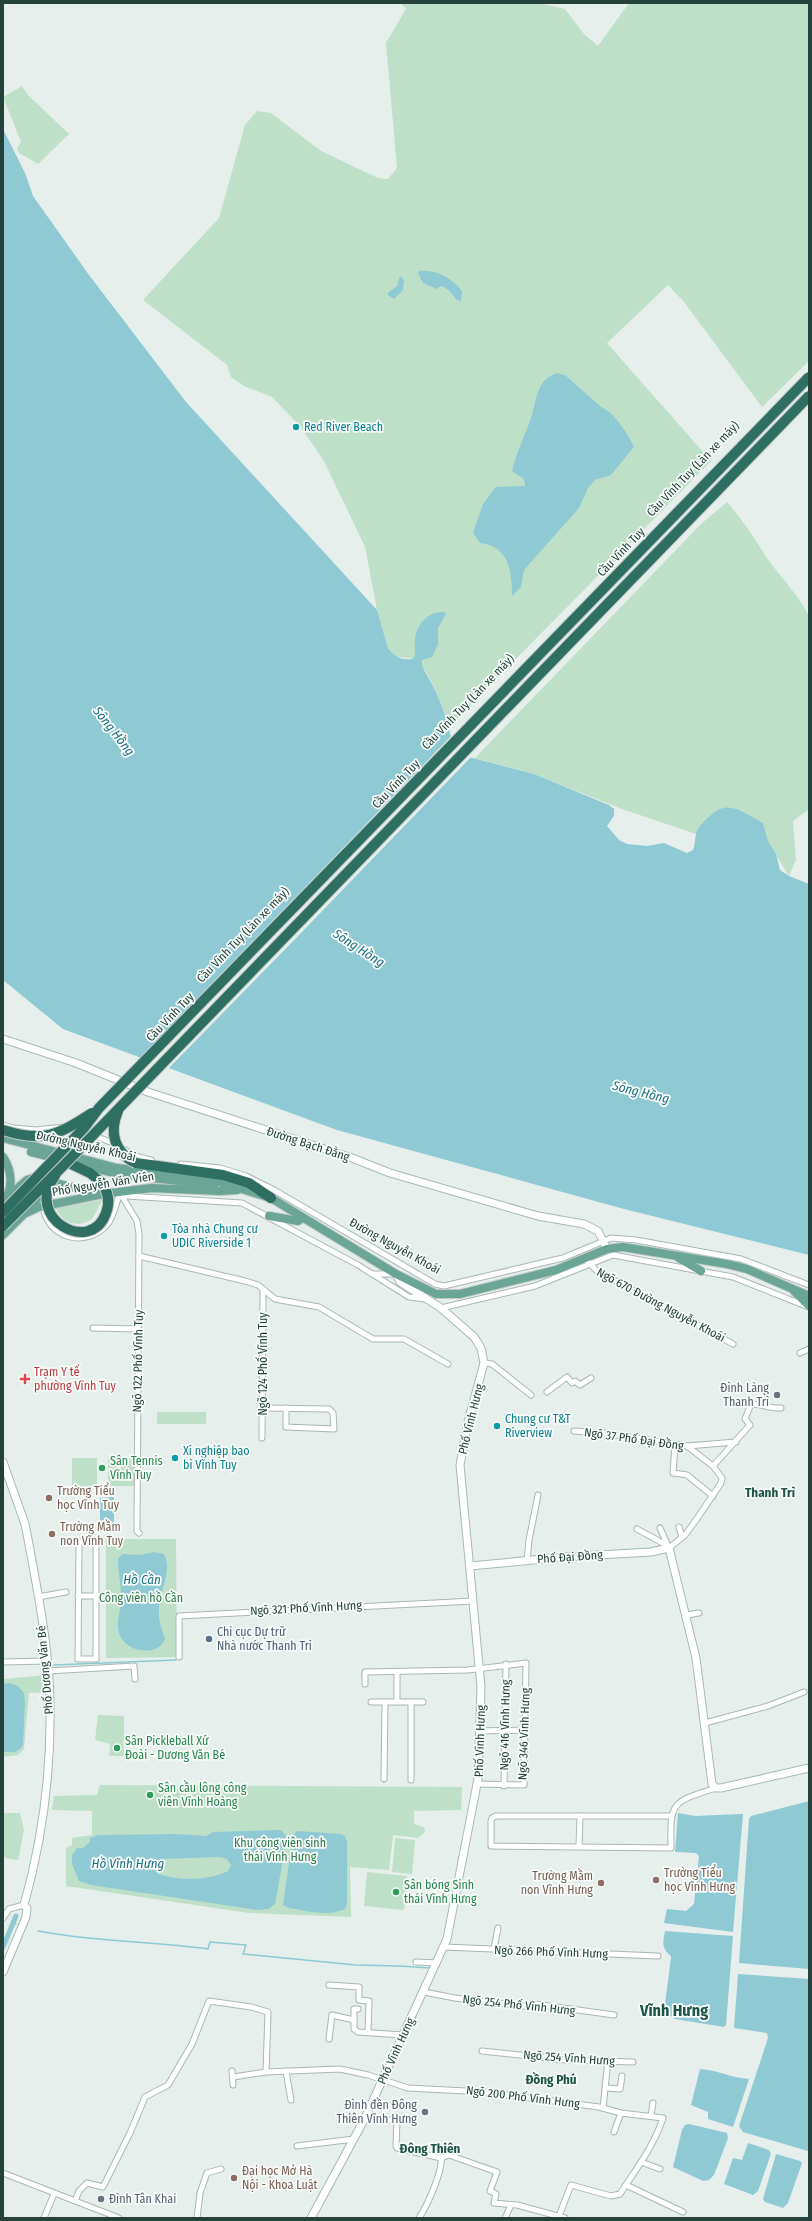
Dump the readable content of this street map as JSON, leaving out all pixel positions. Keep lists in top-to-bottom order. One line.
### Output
{"streets":{"highway":["Cầu Vĩnh Tuy (Làn xe máy)","Cầu Vĩnh Tuy"],"main road":["Đường Nguyễn Khoái","Phố Nguyễn Văn Viên"],"street":["Đường Bạch Đằng","Ngõ 670 Đường Nguyễn Khoái","Ngõ 122 Phố Vĩnh Tuy","Ngõ 124 Phố Vĩnh Tuy","Phố Vĩnh Hưng","Ngõ 37 Phố Đại Đồng","Phố Đại Đồng","Ngõ 321 Phố Vĩnh Hưng","Phố Dương Văn Bé","Ngõ 416 Vĩnh Hưng","Ngõ 346 Vĩnh Hưng","Ngõ 266 Phố Vĩnh Hưng","Ngõ 254 Phố Vĩnh Hưng","Ngõ 254 Vĩnh Hưng","Ngõ 200 Phố Vĩnh Hưng"]},"crossings":[["Cầu Vĩnh Tuy (Làn xe máy)","Cầu Vĩnh Tuy"],["Đường Bạch Đằng","Đường Nguyễn Khoái"],["Đường Nguyễn Khoái","Phố Nguyễn Văn Viên"],["Đường Nguyễn Khoái","Ngõ 670 Đường Nguyễn Khoái"],["Phố Nguyễn Văn Viên","Ngõ 122 Phố Vĩnh Tuy"],["Ngõ 122 Phố Vĩnh Tuy","Ngõ 124 Phố Vĩnh Tuy"],["Phố Vĩnh Hưng","Phố Đại Đồng"],["Phố Vĩnh Hưng","Ngõ 321 Phố Vĩnh Hưng"],["Phố Vĩnh Hưng","Ngõ 416 Vĩnh Hưng"],["Phố Vĩnh Hưng","Ngõ 346 Vĩnh Hưng"],["Phố Vĩnh Hưng","Ngõ 266 Phố Vĩnh Hưng"],["Phố Vĩnh Hưng","Ngõ 254 Phố Vĩnh Hưng"],["Phố Vĩnh Hưng","Ngõ 200 Phố Vĩnh Hưng"],["Ngõ 37 Phố Đại Đồng","Phố Đại Đồng"],["Ngõ 416 Vĩnh Hưng","Ngõ 346 Vĩnh Hưng"]],"districts":["Thanh Trì","Vĩnh Hưng","Đồng Phú","Đông Thiên"],"water":["Sông Hồng","Hồ Cần","Hồ Vĩnh Hưng"],"parks":["Công viên hồ Cần","Khu công viên sinh thái Vĩnh Hưng"],"places":{"other":["Red River Beach","Tòa nhà Chung cư UDIC Riverside 1","Đình Làng Thanh Trì","Chung cư T&T Riverview","Xí nghiệp bao bì Vĩnh Tuy","Sân Tennis Vĩnh Tuy","Trường Tiểu học Vĩnh Tuy","Trường Mầm non Vĩnh Tuy","Chi cục Dự trữ Nhà nước Thanh Trì","Sân Pickleball Xứ Đoài - Dương Văn Bé","Sân cầu lông công viên Vĩnh Hoàng","Trường Tiểu học Vĩnh Hưng","Trường Mầm non Vĩnh Hưng","Sân bóng Sinh thái Vĩnh Hưng","Đình đền Đông Thiên Vĩnh Hưng","Đại học Mở Hà Nội - Khoa Luật","Đình Tân Khai"],"health":["Trạm Y tế phường Vĩnh Tuy"]}}
